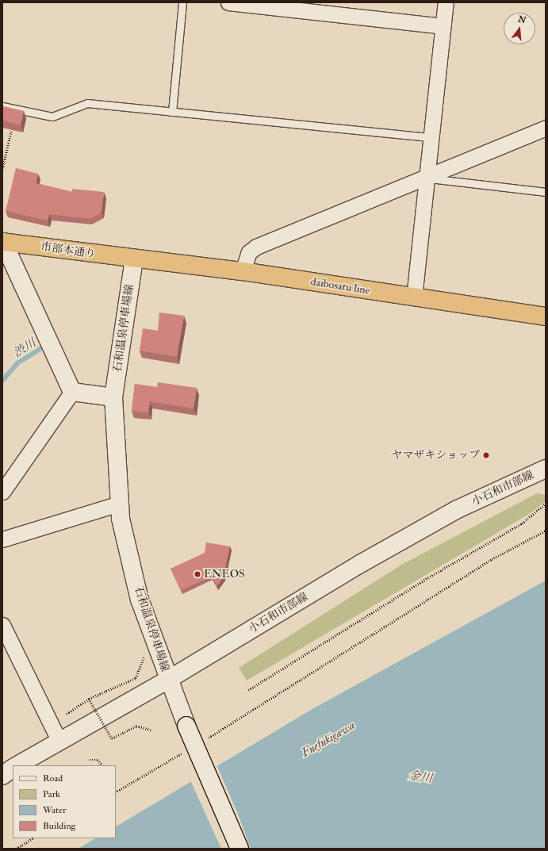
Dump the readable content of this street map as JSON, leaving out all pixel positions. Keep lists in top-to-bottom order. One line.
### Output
{"streets":{"highway":["市部本通り","daibosatu line"],"main road":["石和温泉停車場線","小石和市部線"]},"crossings":[["市部本通り","daibosatu line"],["市部本通り","石和温泉停車場線"],["daibosatu line","石和温泉停車場線"],["石和温泉停車場線","小石和市部線"]],"water":["渋川","Fuefukigawa","金川"],"places":["ヤマザキショップ","ENEOS"],"legend":["Road","Park","Water","Building"],"north":"top"}
